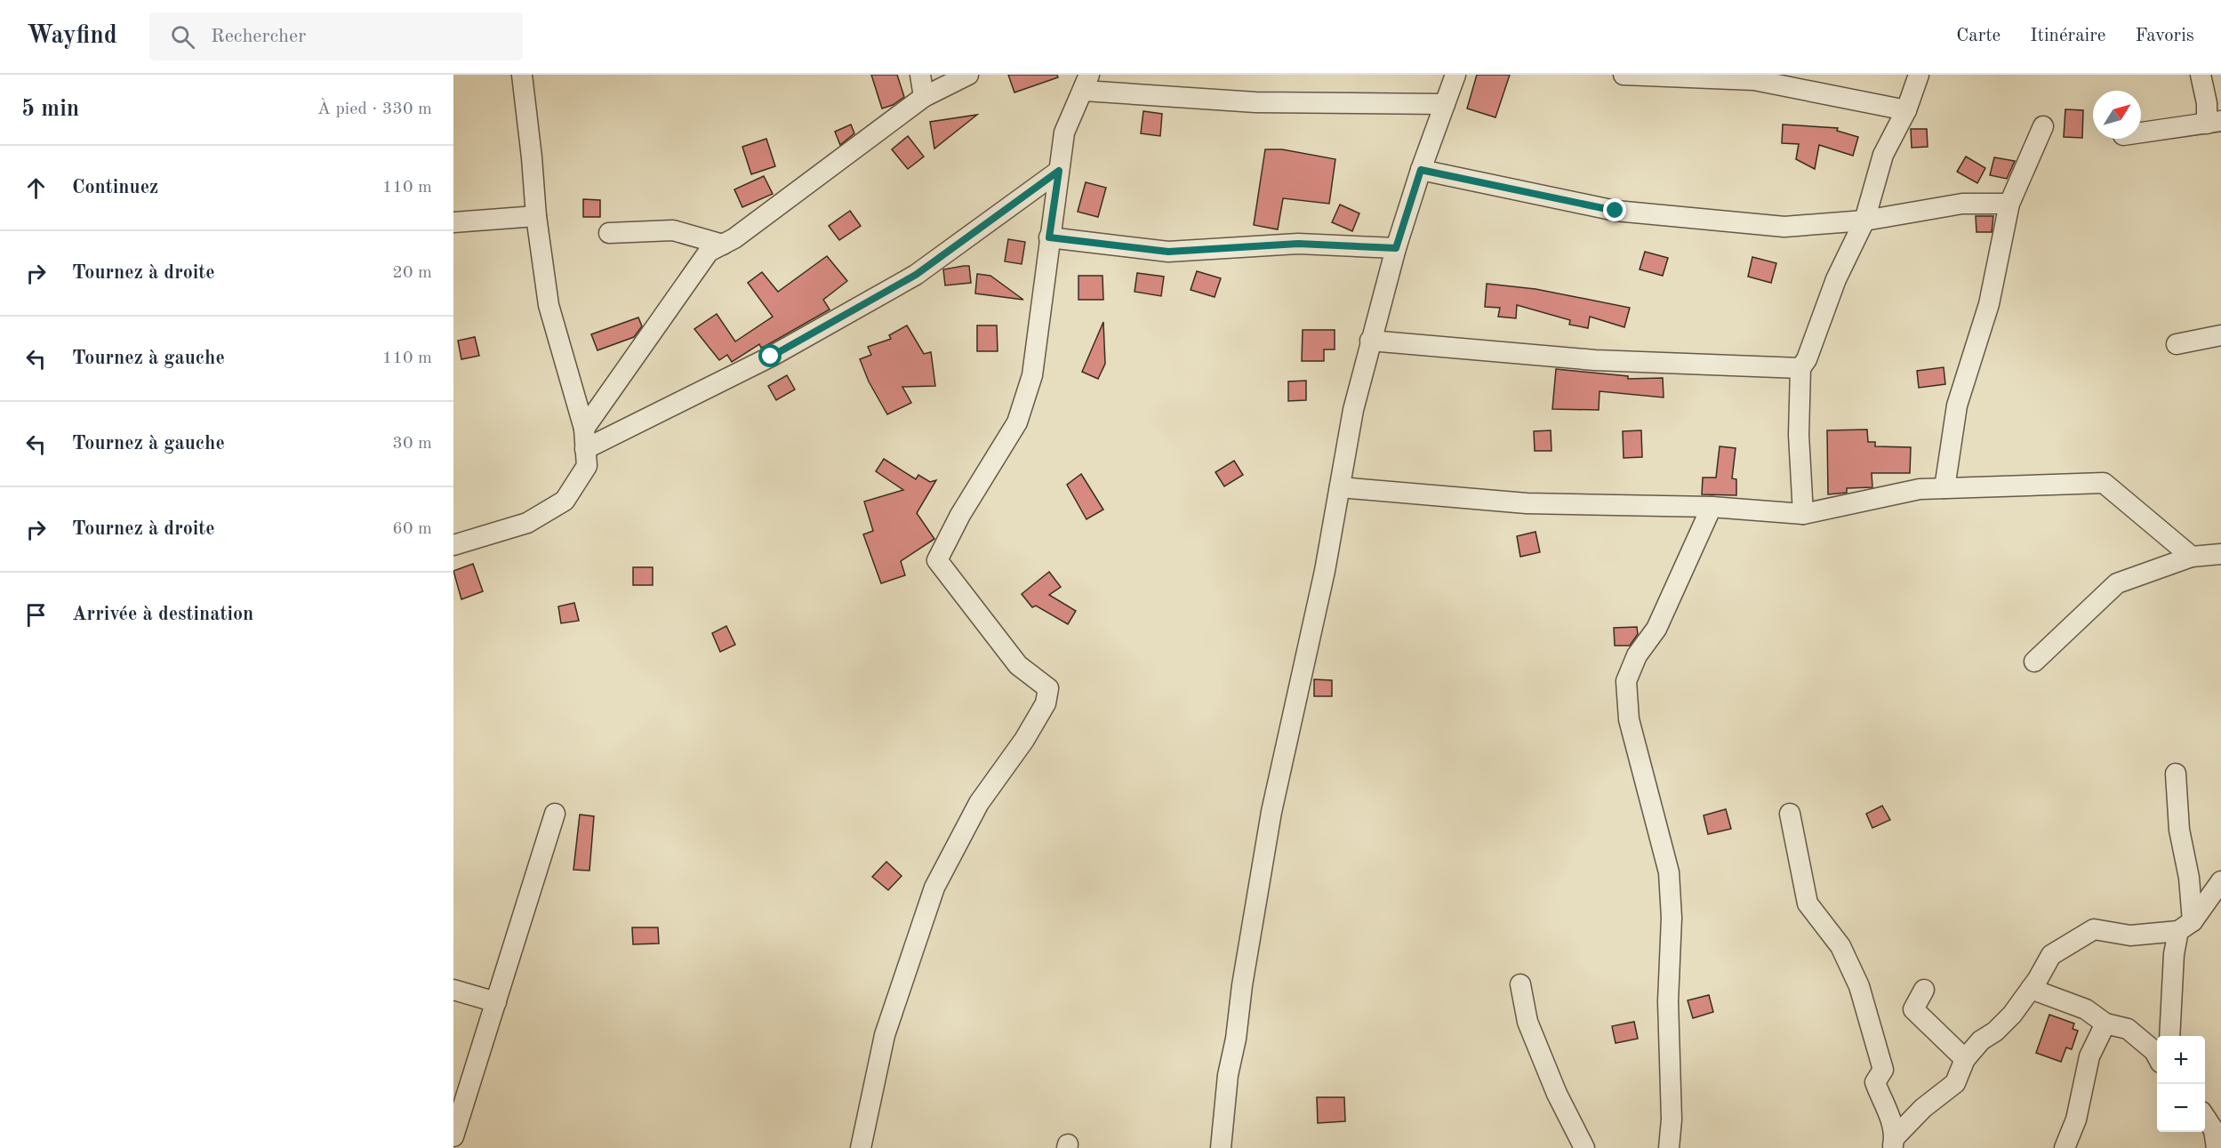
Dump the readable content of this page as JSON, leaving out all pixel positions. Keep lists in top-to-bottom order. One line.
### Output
{"north":"top right","page":{"header":"Wayfind","search":"Rechercher","nav":["Carte","Itinéraire","Favoris"],"heading":["5 min","À pied · 330 m"],"list":[["Continuez","110 m"],["Tournez à droite","20 m"],["Tournez à gauche","110 m"],["Tournez à gauche","30 m"],["Tournez à droite","60 m"],"Arrivée à destination"],"map_buttons":["+","−"]}}
